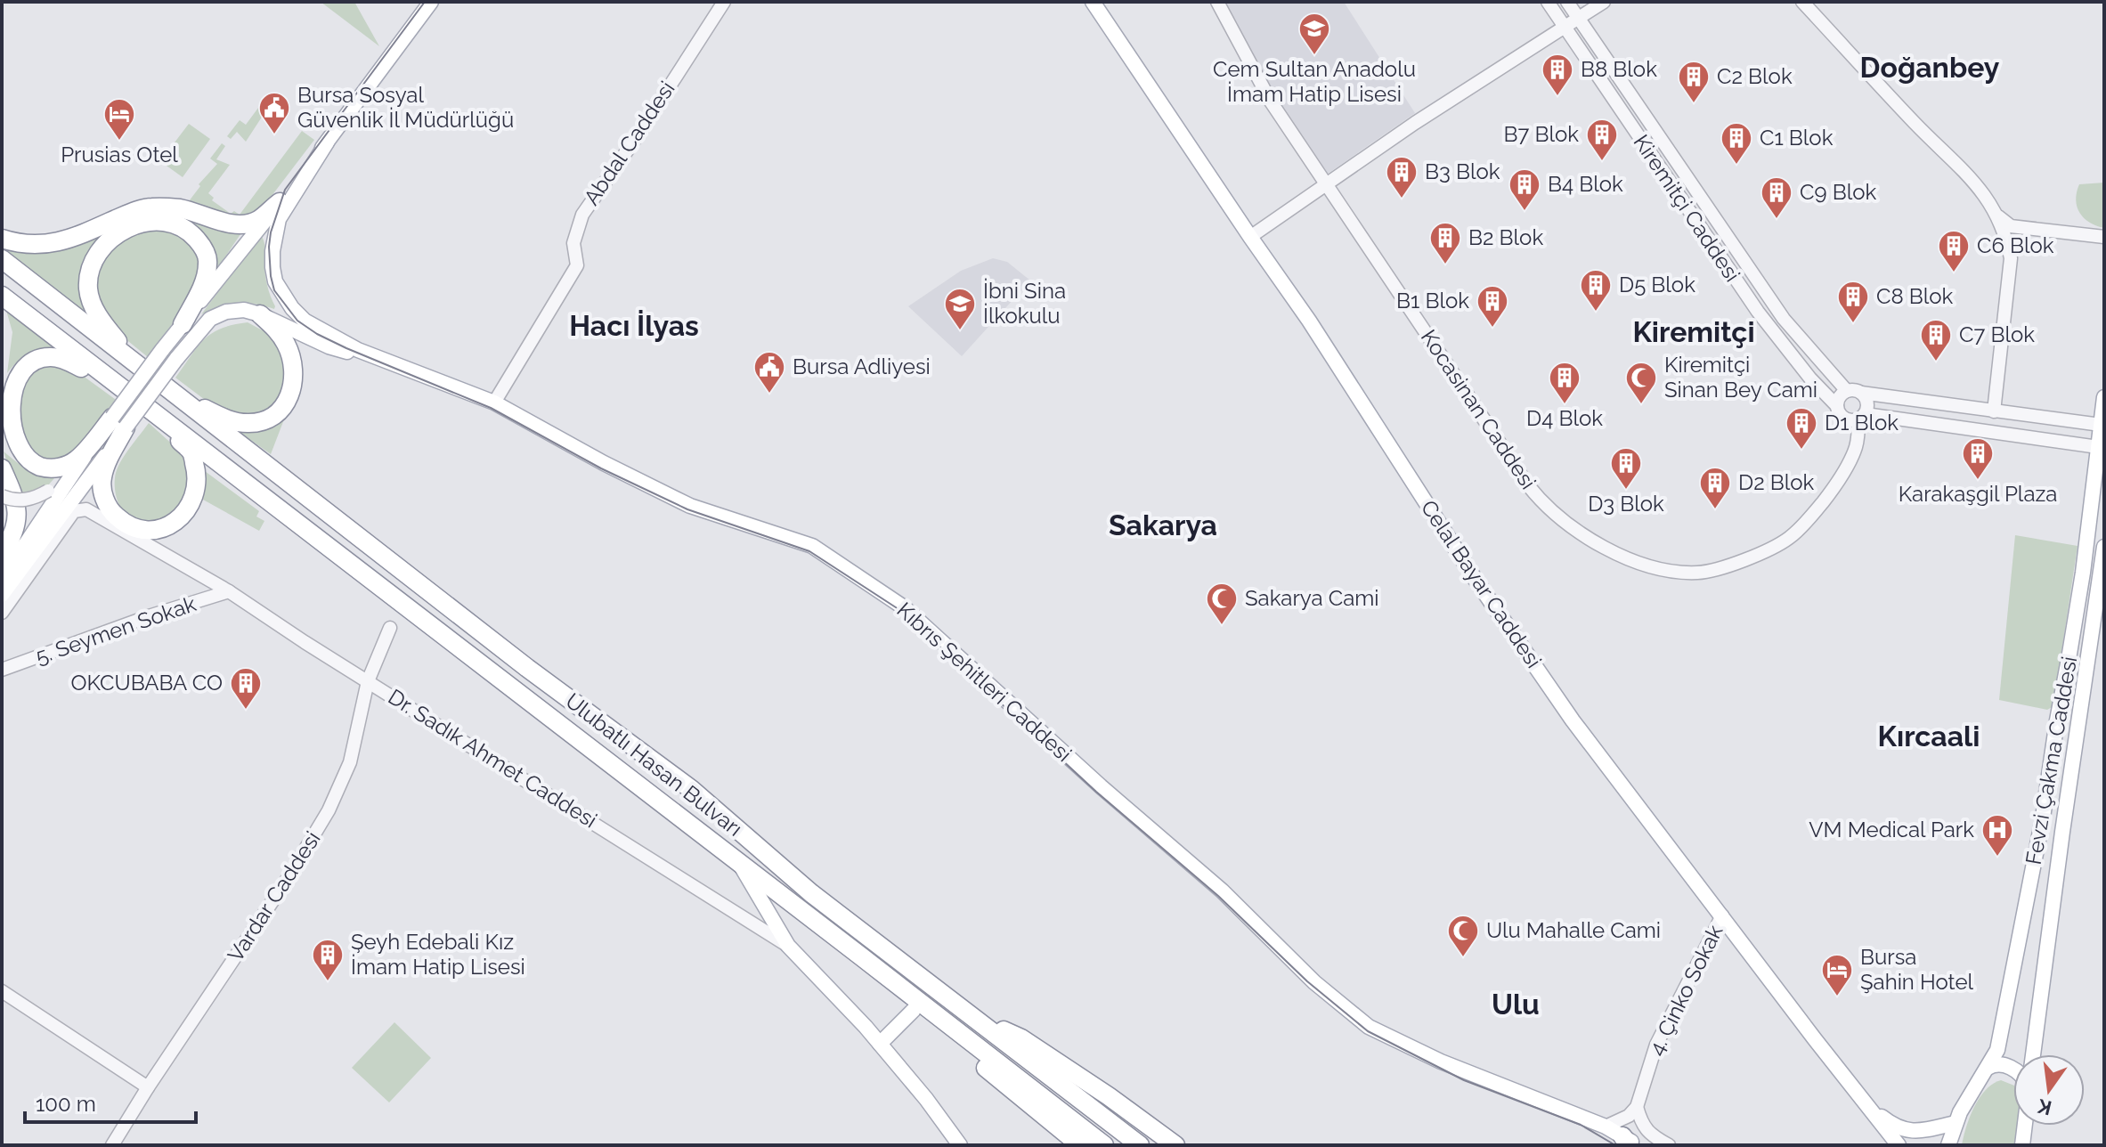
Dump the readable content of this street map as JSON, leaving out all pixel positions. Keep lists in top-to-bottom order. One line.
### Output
{"streets":{"highway":["Ulubatlı Hasan Bulvarı"],"main road":["Celal Bayar Caddesi","Kıbrıs Şehitleri Caddesi","Dr. Sadık Ahmet Caddesi","Fevzi Çakma Caddesi"],"street":["Abdal Caddesi","Kiremitçi Caddesi","Kocasinan Caddesi","5. Seymen Sokak","Vardar Caddesi","4. Çinko Sokak"]},"crossings":[["Abdal Caddesi","Kıbrıs Şehitleri Caddesi"],["Kiremitçi Caddesi","Kocasinan Caddesi"],["Celal Bayar Caddesi","4. Çinko Sokak"],["5. Seymen Sokak","Dr. Sadık Ahmet Caddesi"],["Dr. Sadık Ahmet Caddesi","Vardar Caddesi"]],"districts":["Doğanbey","Hacı İlyas","Kiremitçi","Sakarya","Kırcaali","Ulu"],"places":{"school or university":["Cem Sultan Anadolu İmam Hatip Lisesi","İbni Sina İlkokulu"],"building":["B8 Blok","C2 Blok","B7 Blok","C1 Blok","B3 Blok","B4 Blok","C9 Blok","B2 Blok","C6 Blok","D5 Blok","C8 Blok","B1 Blok","C7 Blok","D4 Blok","D1 Blok","Karakaşgil Plaza","D3 Blok","D2 Blok","OKCUBABA CO","Şeyh Edebali Kız İmam Hatip Lisesi"],"public building":["Bursa Sosyal Güvenlik İl Müdürlüğü","Bursa Adliyesi"],"hotel":["Prusias Otel","Bursa Şahin Hotel"],"mosque":["Kiremitçi Sinan Bey Cami","Sakarya Cami","Ulu Mahalle Cami"],"hospital":["VM Medical Park"]},"scale_bar":"100 m","north":"bottom"}
